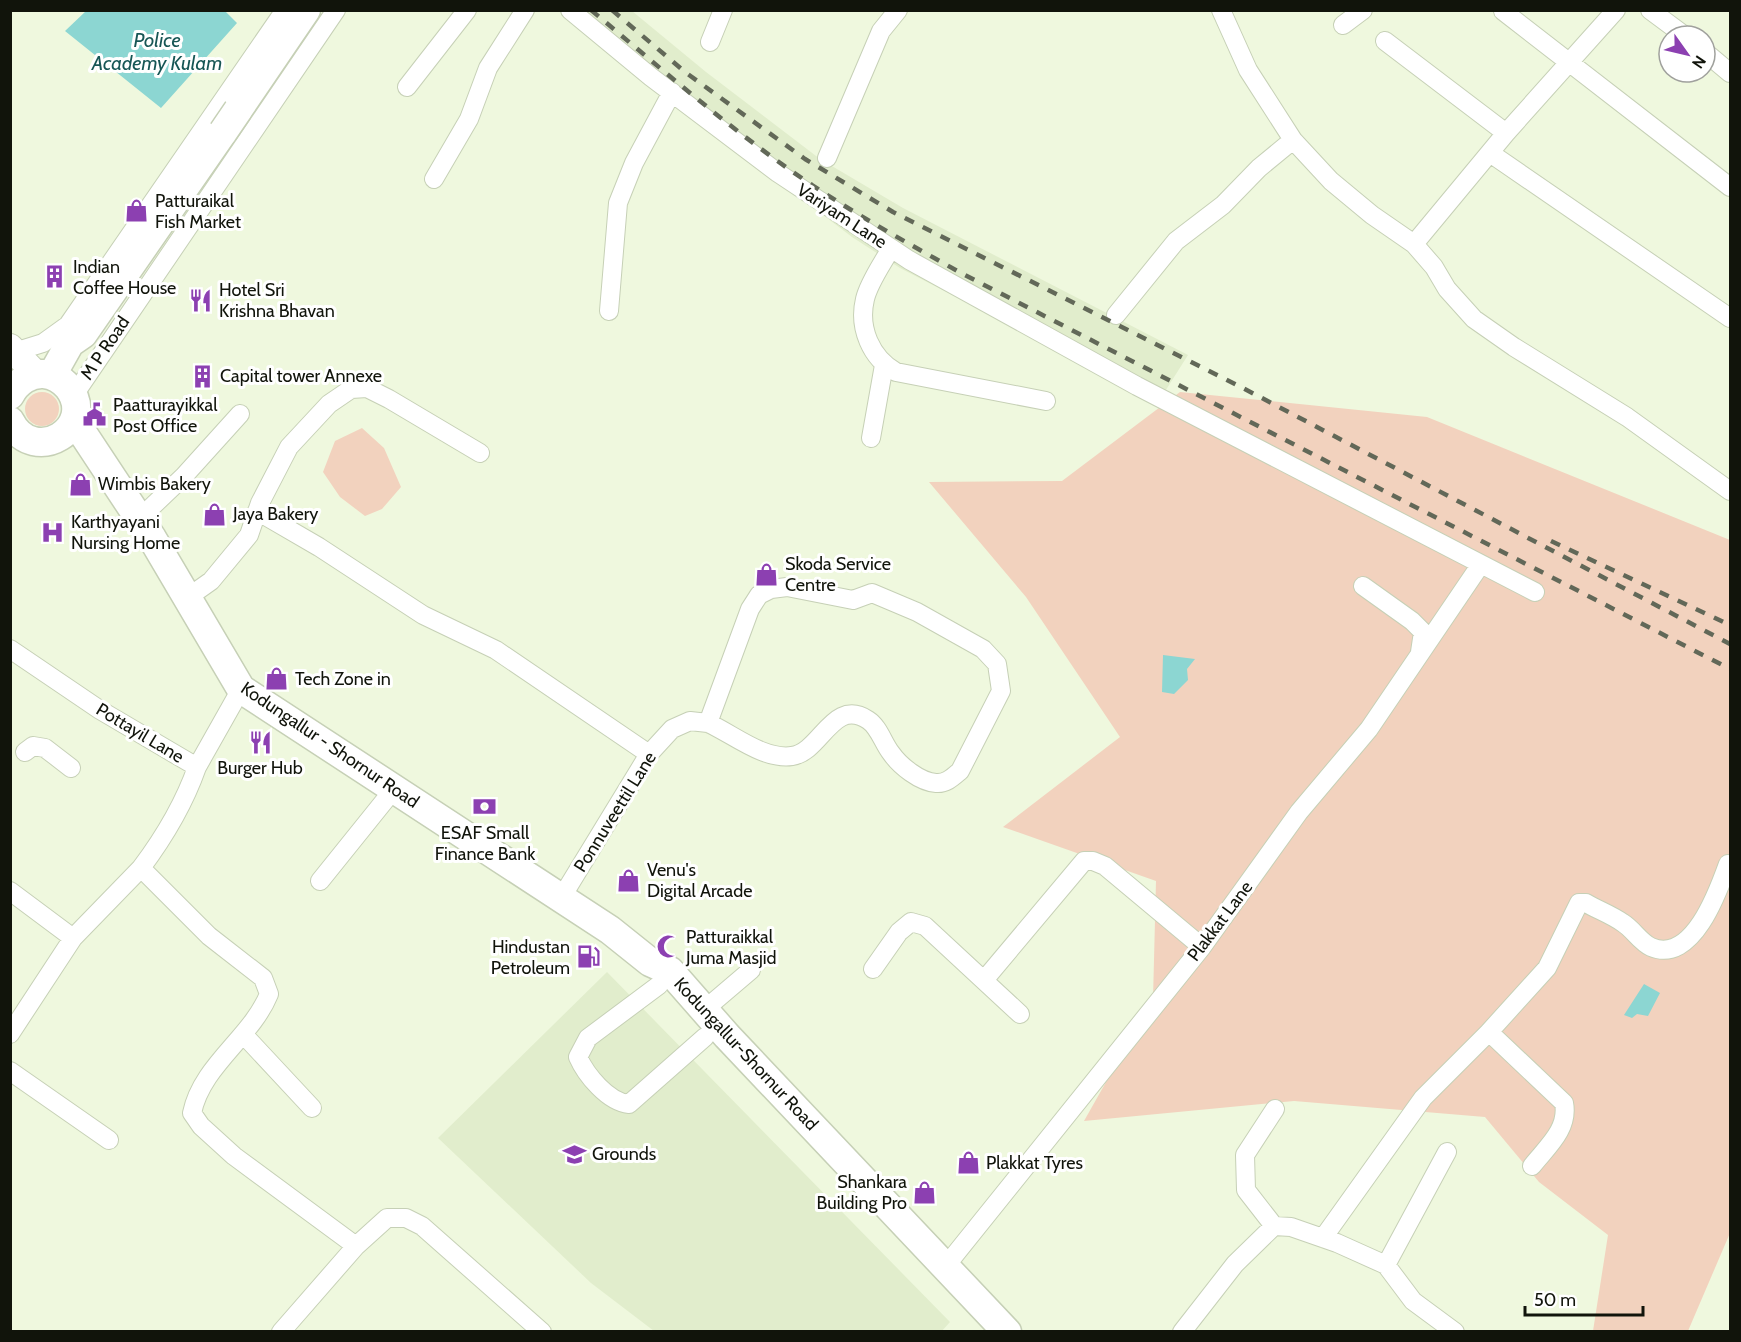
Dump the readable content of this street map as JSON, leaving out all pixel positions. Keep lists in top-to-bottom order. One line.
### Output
{"streets":{"main road":["Kodungallur - Shornur Road","Kodungallur-Shornur Road"],"street":["Variyam Lane","M P Road","Pottayil Lane","Ponnuveettil Lane","Plakkat Lane"]},"crossings":[["Variyam Lane","Plakkat Lane"],["M P Road","Kodungallur - Shornur Road"],["Pottayil Lane","Kodungallur - Shornur Road"],["Kodungallur - Shornur Road","Ponnuveettil Lane"],["Kodungallur - Shornur Road","Kodungallur-Shornur Road"],["Plakkat Lane","Kodungallur-Shornur Road"]],"water":["Police Academy Kulam"],"places":{"shop":["Patturaikal Fish Market","Wimbis Bakery","Jaya Bakery","Skoda Service Centre","Tech Zone in","Venu's Digital Arcade","Plakkat Tyres","Shankara Building Pro"],"building":["Indian Coffee House","Capital tower Annexe"],"restaurant":["Hotel Sri Krishna Bhavan","Burger Hub"],"public building":["Paatturayikkal Post Office"],"hospital":["Karthyayani Nursing Home"],"bank":["ESAF Small Finance Bank"],"mosque":["Patturaikkal Juma Masjid"],"fuel station":["Hindustan Petroleum"],"school or university":["Grounds"]},"scale_bar":"50 m","north":"bottom right"}
